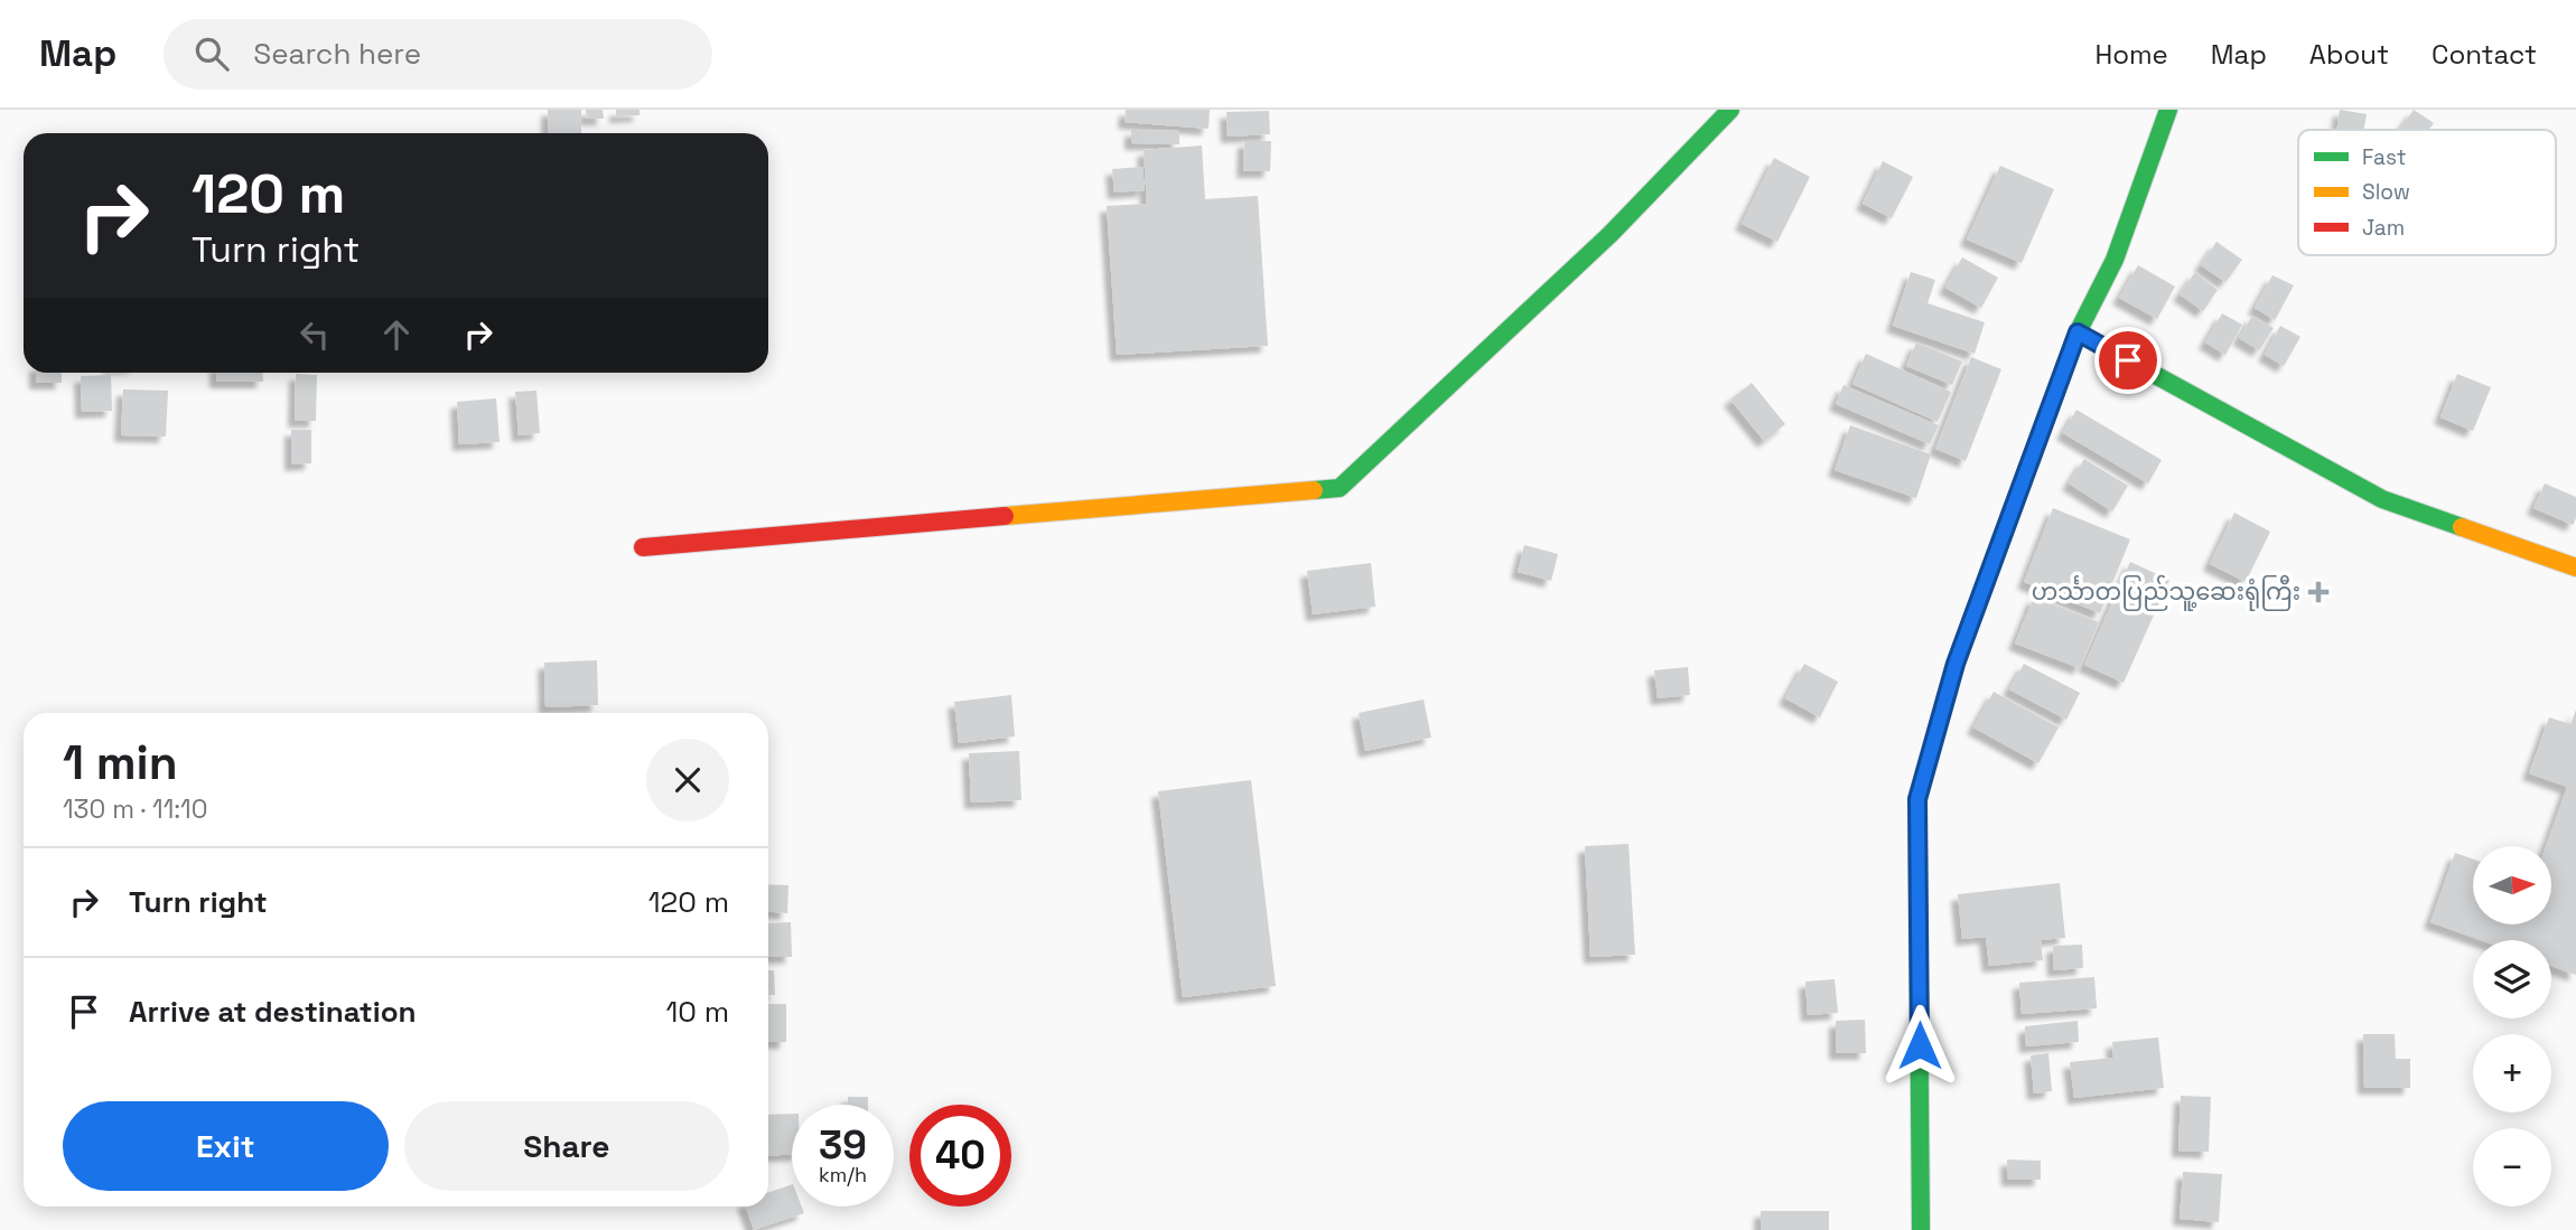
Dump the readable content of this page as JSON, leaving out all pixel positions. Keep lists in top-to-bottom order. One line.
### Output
{"places":{"health":["ဟင်္သာတပြည်သူ့ဆေးရုံကြီး"]},"legend":["Fast","Slow","Jam"],"north":"right","page":{"header":"Map","search":"Search here","nav":["Home","Map","About","Contact"],"turn":["120 m","Turn right"],"heading":["1 min","130 m · 11:10"],"map_buttons":["+","−"],"list":[{"name":"Turn right","value":"120 m"},{"name":"Arrive at destination","value":"10 m"}],"buttons":["Exit","Share"],"speed":"39 km/h","limit":"40"}}
